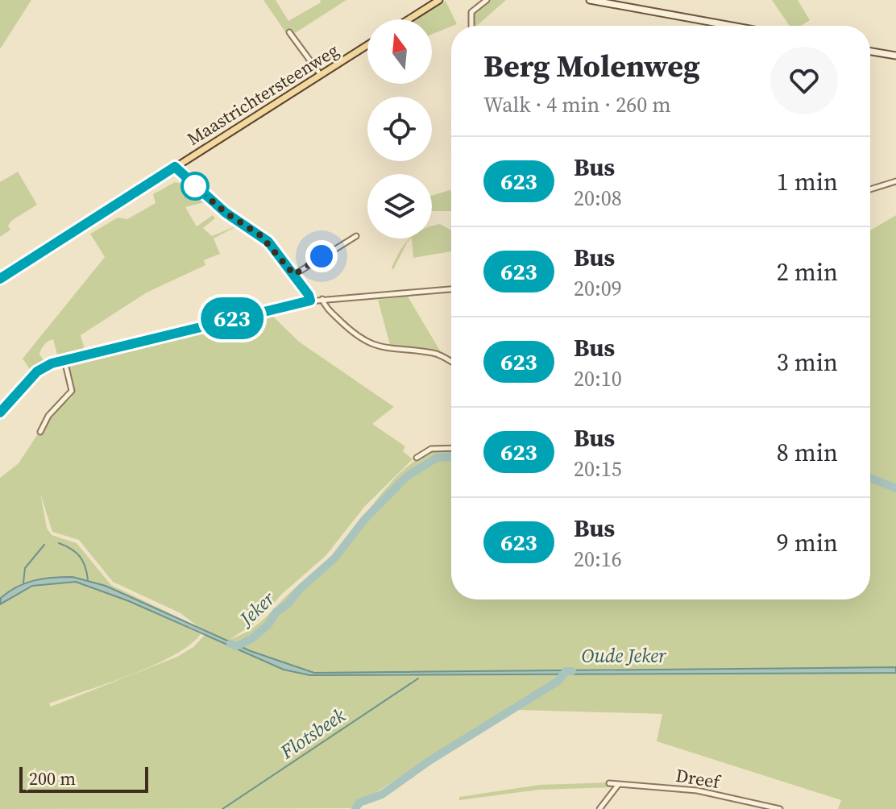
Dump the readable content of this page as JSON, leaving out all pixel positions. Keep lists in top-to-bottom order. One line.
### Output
{"streets":{"main road":["Maastrichtersteenweg"],"street":["Dreef"]},"water":["Jeker","Oude Jeker","Flotsbeek"],"lines":["bus line 623"],"scale_bar":"200 m","north":"top","page":{"on_map":"623","heading":["Berg Molenweg","Walk · 4 min · 260 m"],"list":[{"mark":"623","name":"Bus","note":"20:08","value":"1 min"},{"mark":"623","name":"Bus","note":"20:09","value":"2 min"},{"mark":"623","name":"Bus","note":"20:10","value":"3 min"},{"mark":"623","name":"Bus","note":"20:15","value":"8 min"},{"mark":"623","name":"Bus","note":"20:16","value":"9 min"}],"scale":"200 m"}}
